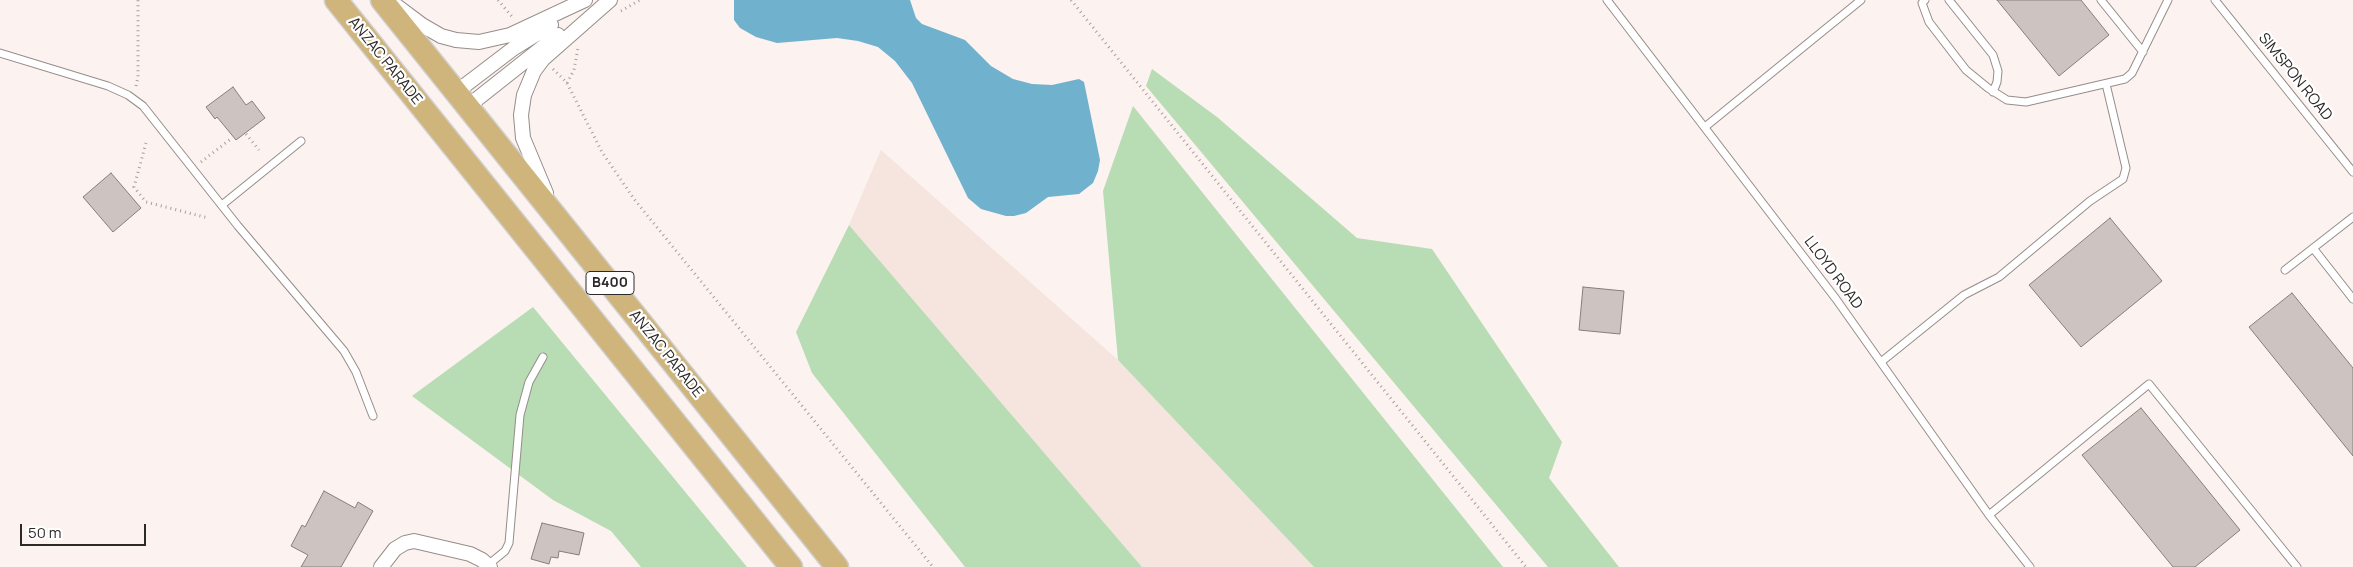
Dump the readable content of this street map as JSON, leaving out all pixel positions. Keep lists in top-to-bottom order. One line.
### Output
{"streets":{"main road":["ANZAC PARADE","B400"],"lane":["SIMSPON ROAD","LLOYD ROAD"]},"scale_bar":"50 m"}
